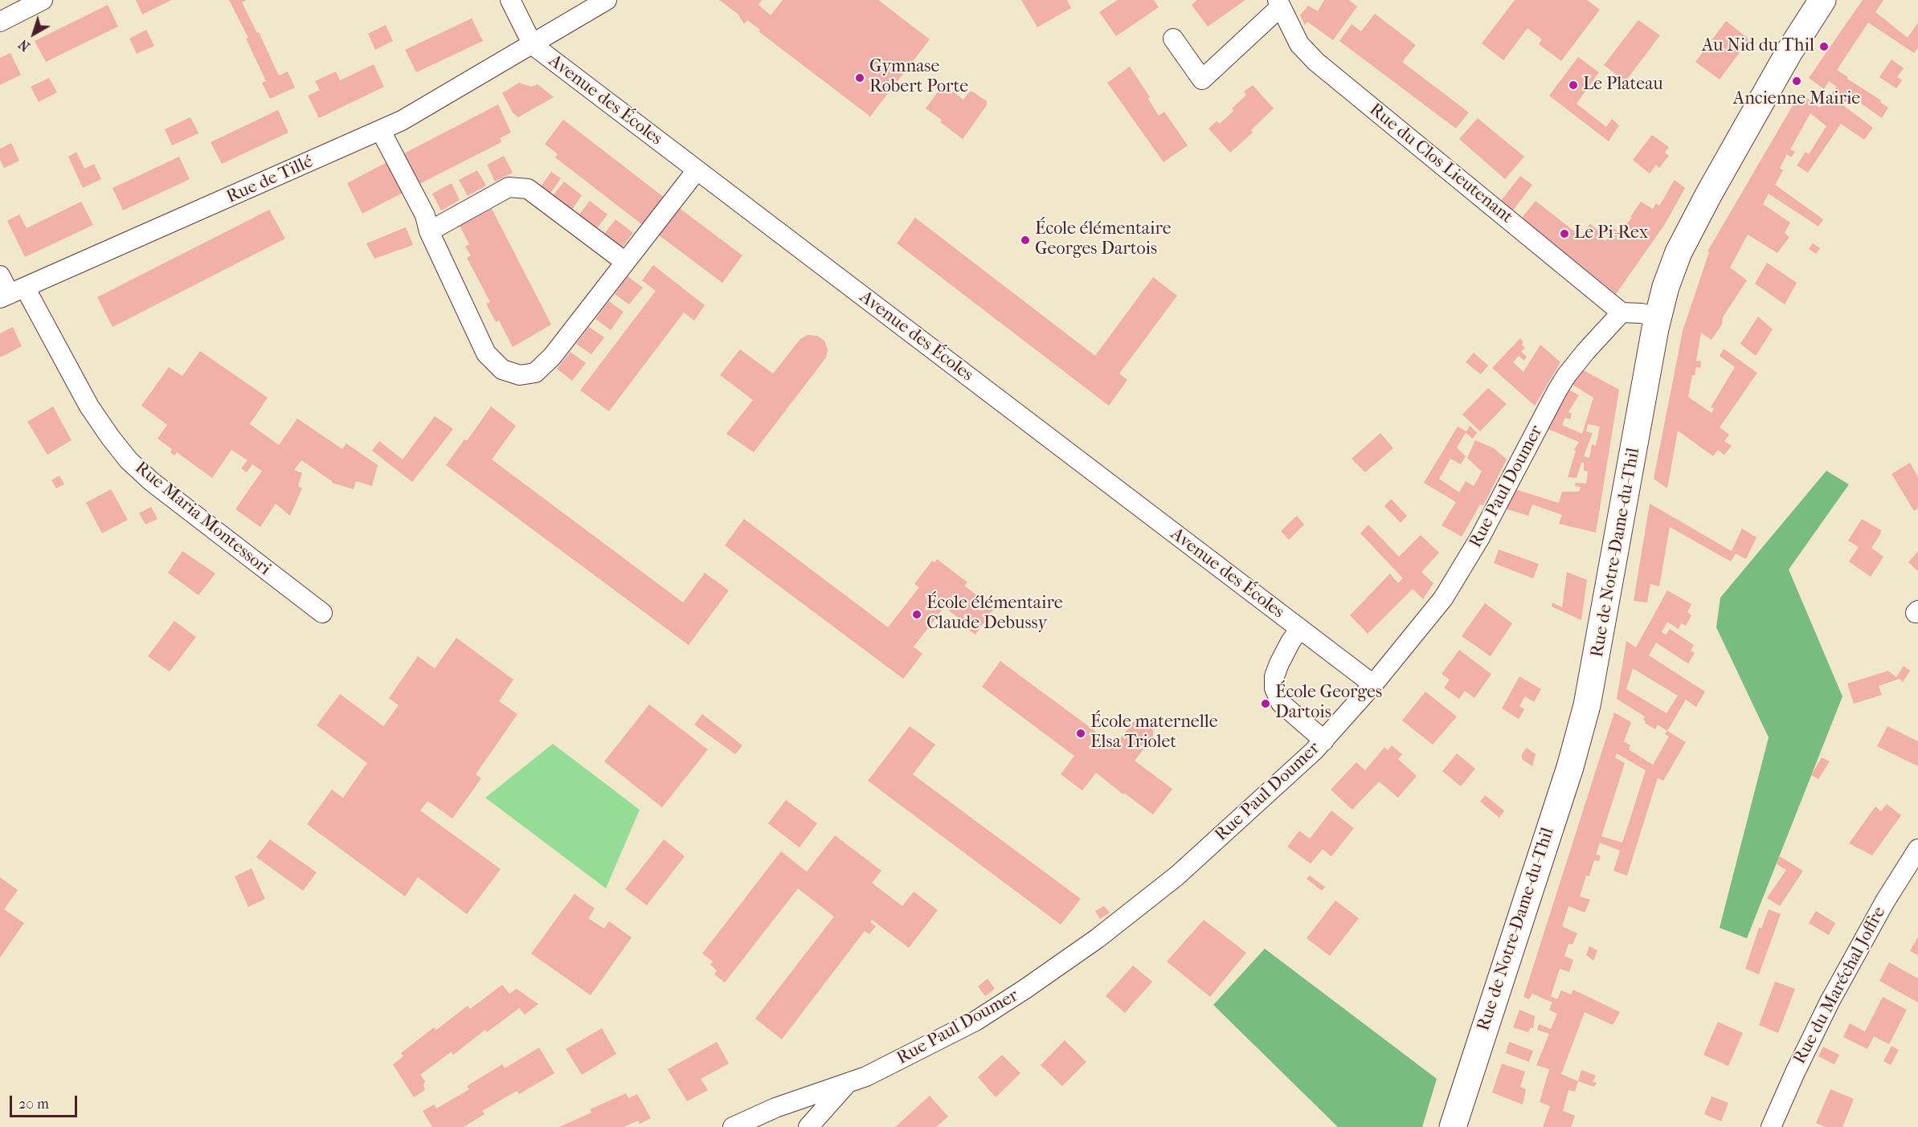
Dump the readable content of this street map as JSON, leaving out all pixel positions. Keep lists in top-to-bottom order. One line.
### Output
{"streets":{"main road":["Rue de Notre-Dame-du-Thil"],"street":["Avenue des Écoles","Rue du Clos Lieutenant","Rue de Tillé","Rue Paul Doumer","Rue Maria Montessori","Rue du Maréchal Joffre"]},"crossings":[["Avenue des Écoles","Rue de Tillé"],["Avenue des Écoles","Rue Paul Doumer"],["Rue du Clos Lieutenant","Rue Paul Doumer"],["Rue de Tillé","Rue Maria Montessori"]],"places":["Au Nid du Thil","Gymnase Robert Porte","Ancienne Mairie","Le Plateau","Le Pi-Rex","École élémentaire Georges Dartois","École élémentaire Claude Debussy","École Georges Dartois","École maternelle Elsa Triolet"],"scale_bar":"20 m","north":"bottom left"}
